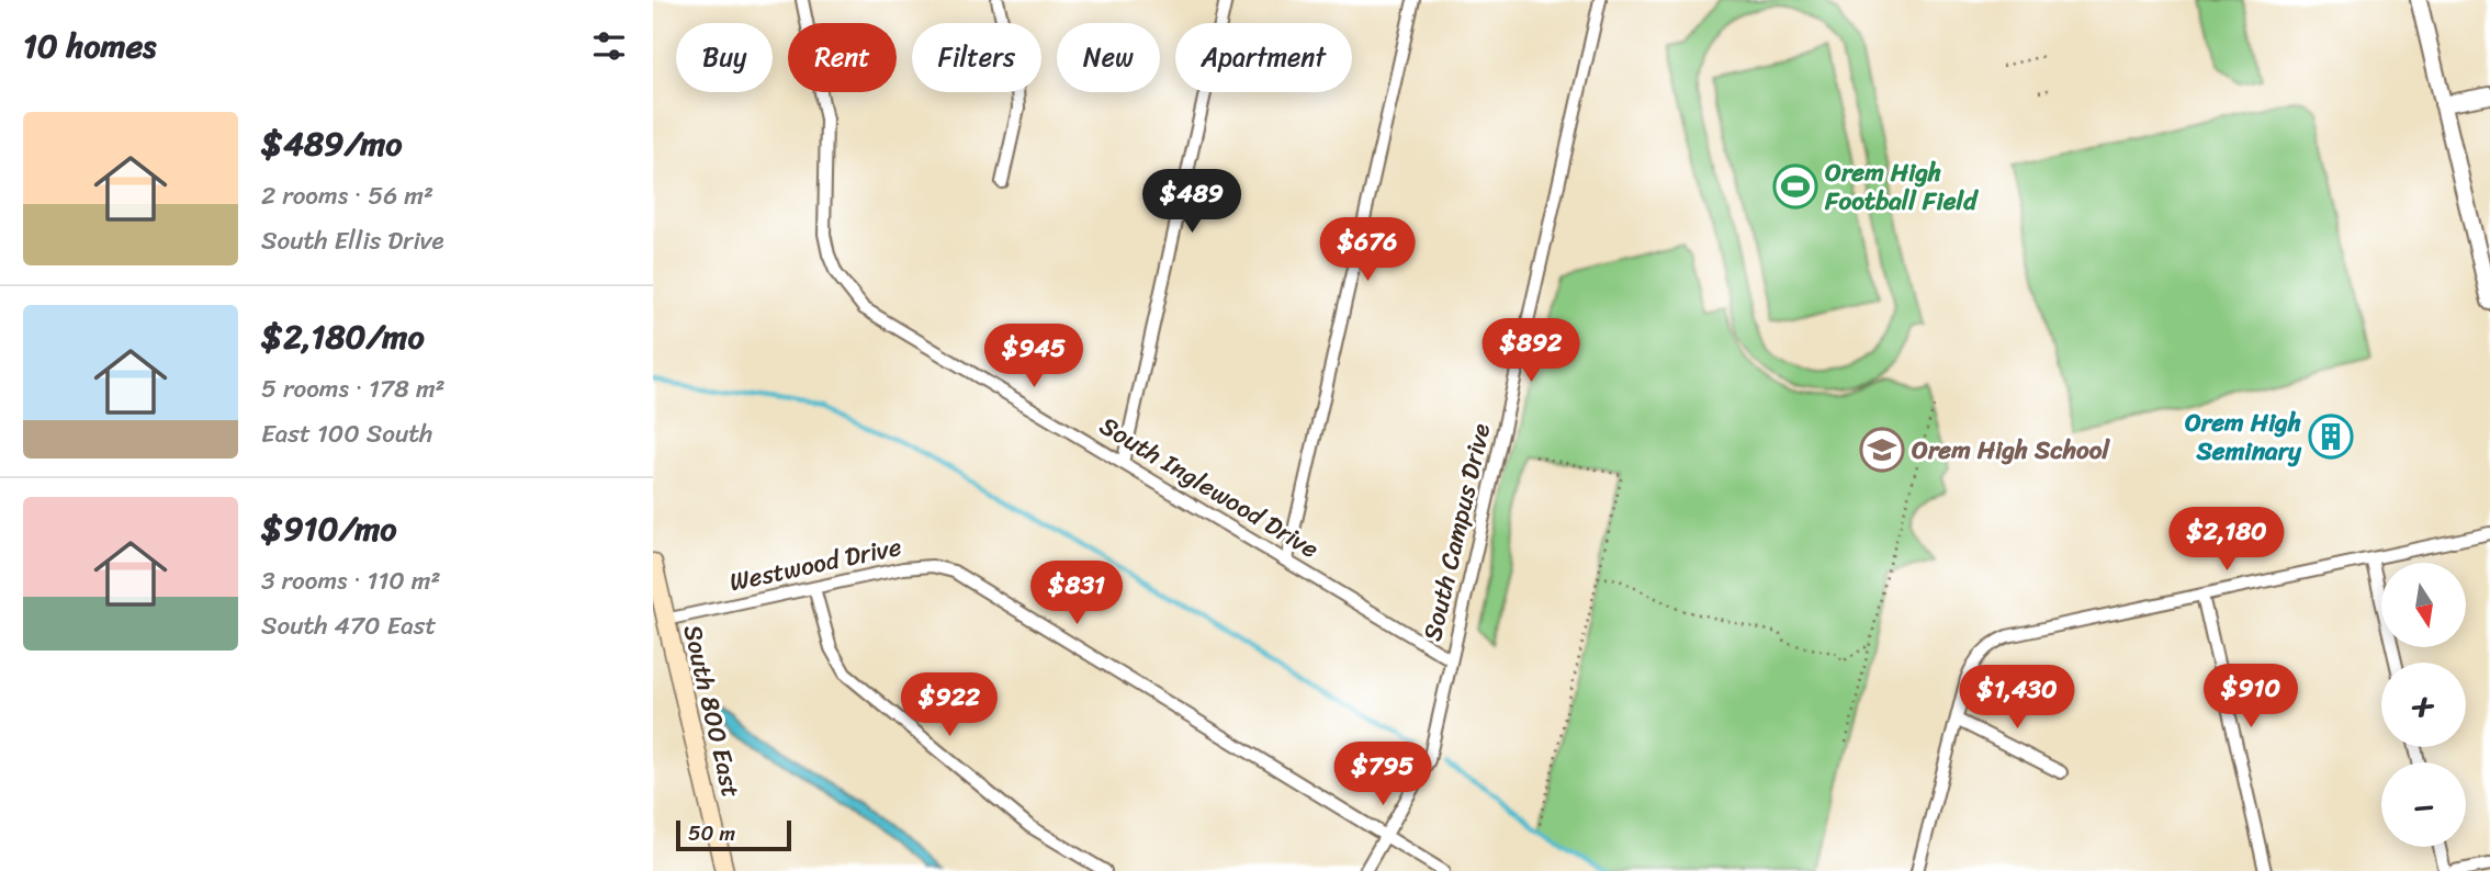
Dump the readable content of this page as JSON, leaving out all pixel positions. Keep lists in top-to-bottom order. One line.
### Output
{"streets":{"main road":["South 800 East"],"street":["South Inglewood Drive","South Campus Drive","Westwood Drive"]},"crossings":[["South Inglewood Drive","South Campus Drive"],["South Campus Drive","Westwood Drive"],["Westwood Drive","South 800 East"]],"places":{"sports":["Orem High Football Field"],"building":["Orem High Seminary"],"school or university":["Orem High School"]},"scale_bar":"50 m","north":"bottom","page":{"heading":"10 homes","chip":["Buy","Rent","Filters","New","Apartment"],"list":[{"name":"$489/mo","note":"2 rooms · 56 m² · South Ellis Drive"},{"name":"$2,180/mo","note":"5 rooms · 178 m² · East 100 South"},{"name":"$910/mo","note":"3 rooms · 110 m² · South 470 East"}],"price":["$489","$676","$892","$945","$2,180","$831","$910","$1,430","$922","$795"],"map_buttons":["+","−"],"scale":"50 m"}}
